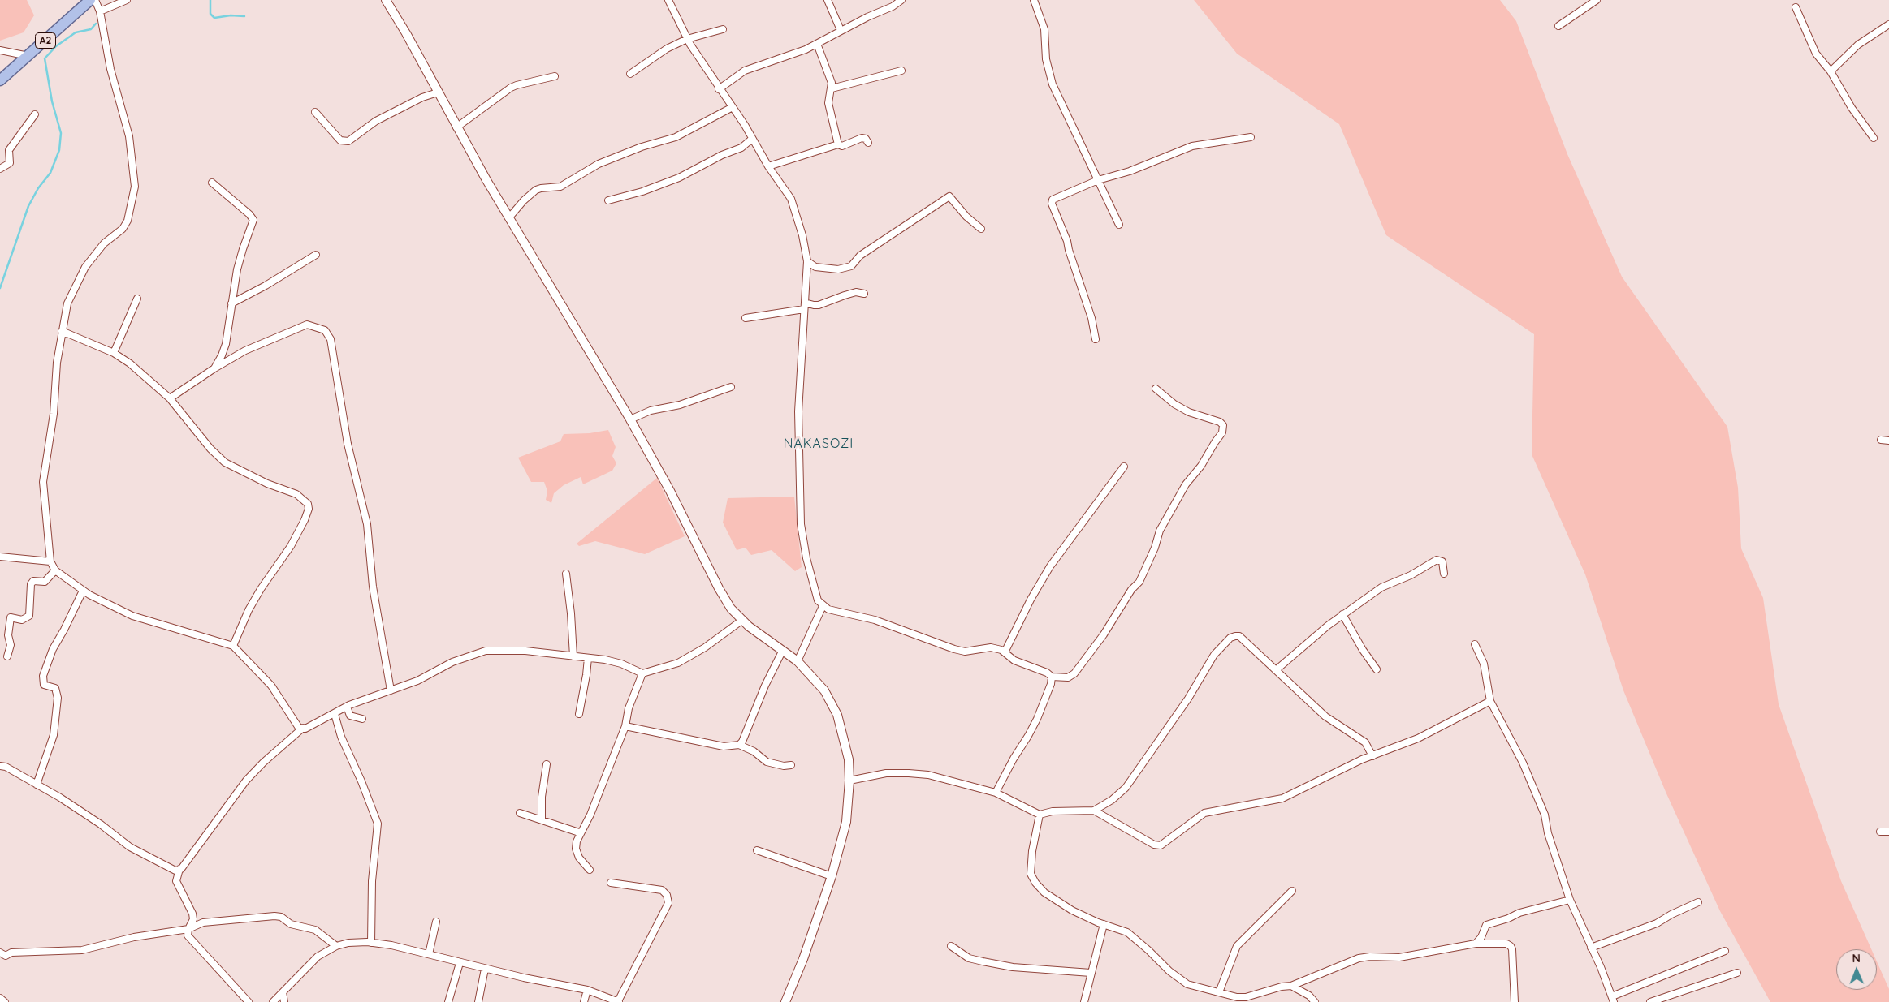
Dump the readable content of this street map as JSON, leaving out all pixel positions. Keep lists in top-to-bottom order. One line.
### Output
{"streets":{"main road":["A2"]},"districts":["NAKASOZI"],"north":"top"}
